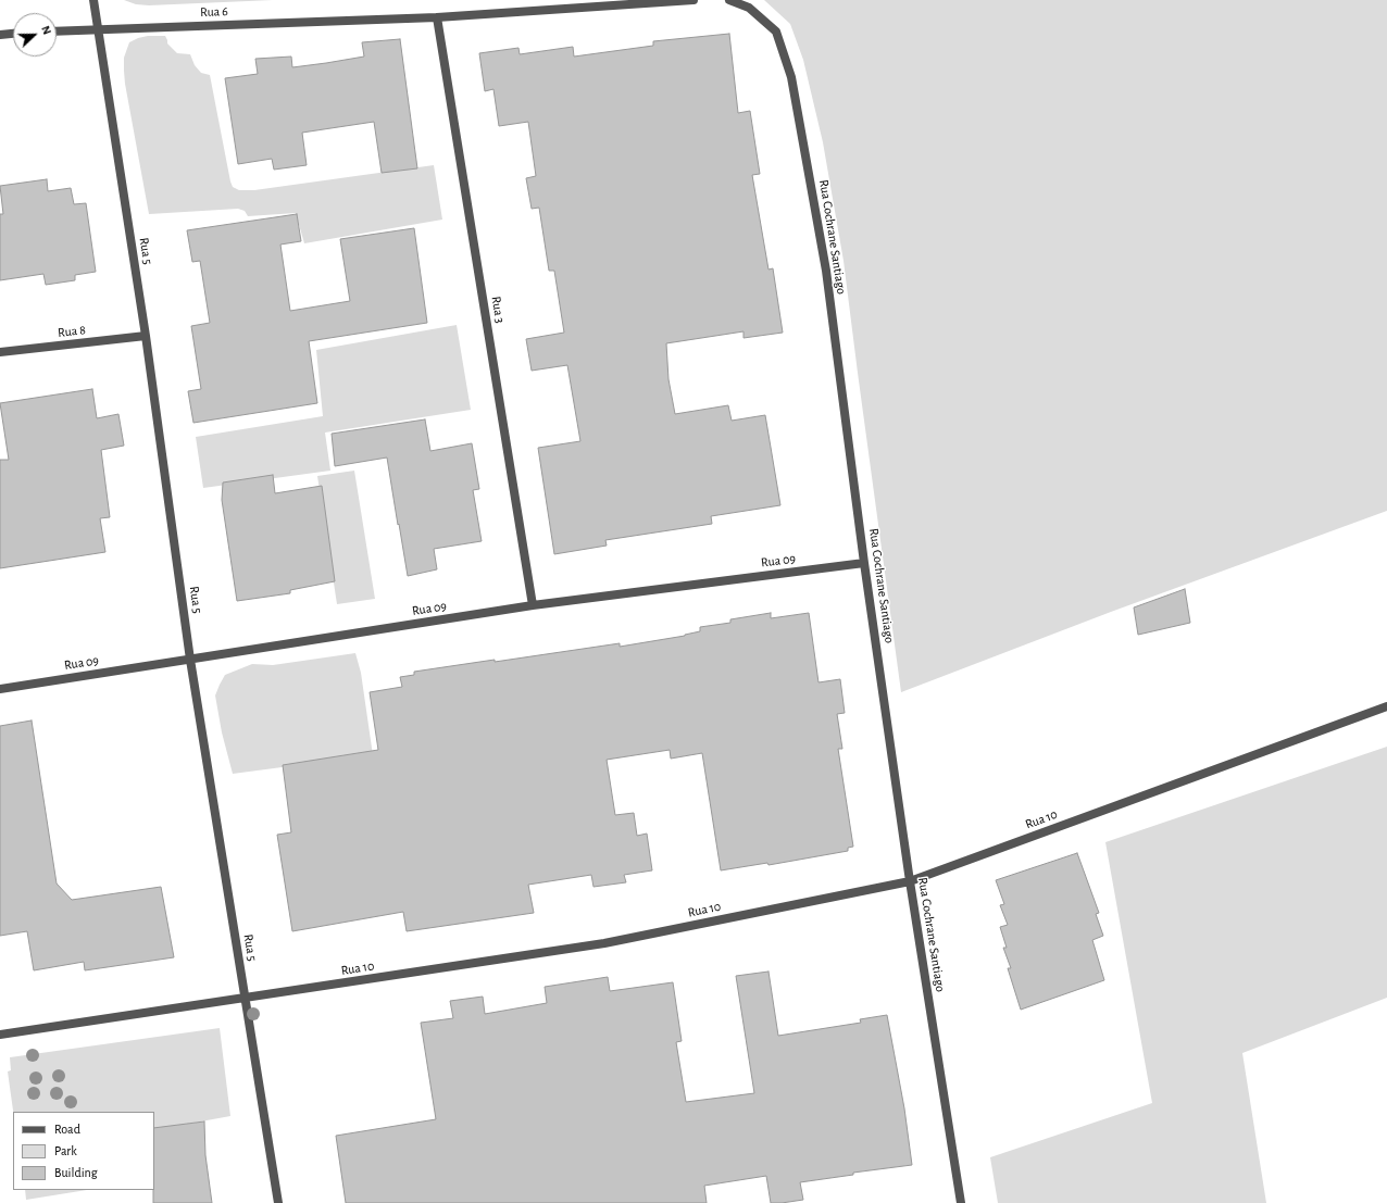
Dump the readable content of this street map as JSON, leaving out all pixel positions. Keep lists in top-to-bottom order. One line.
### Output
{"streets":{"street":["Rua 6","Rua Cochrane Santiago","Rua 5","Rua 3","Rua 8","Rua 09","Rua 10"]},"crossings":[["Rua 6","Rua 5"],["Rua 6","Rua 3"],["Rua Cochrane Santiago","Rua 09"],["Rua Cochrane Santiago","Rua 10"],["Rua 5","Rua 8"],["Rua 5","Rua 09"],["Rua 5","Rua 10"],["Rua 3","Rua 09"]],"legend":["Road","Park","Building"],"north":"right"}
